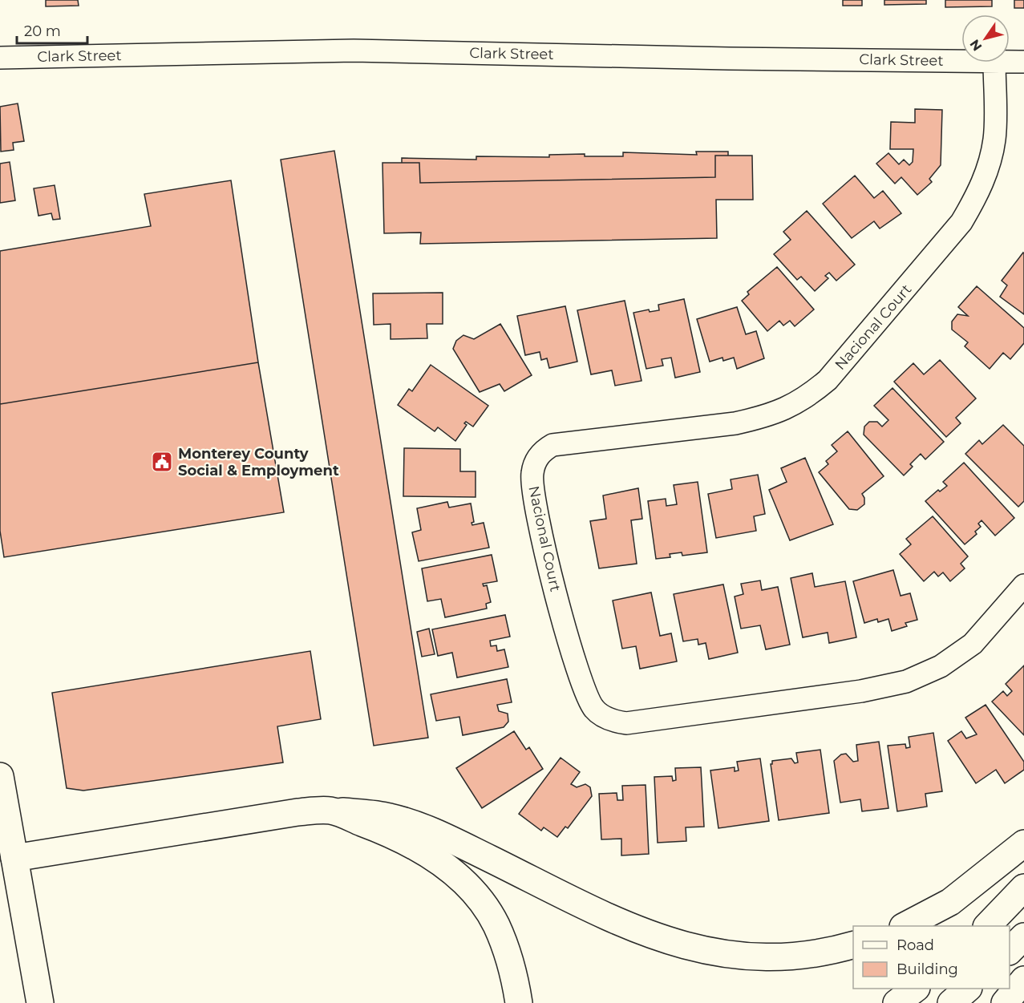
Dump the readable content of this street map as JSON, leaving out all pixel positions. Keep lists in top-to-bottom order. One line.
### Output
{"streets":{"street":["Clark Street","Nacional Court"]},"places":{"public building":["Monterey County Social & Employment"]},"legend":["Road","Building"],"scale_bar":"20 m","north":"bottom left"}
